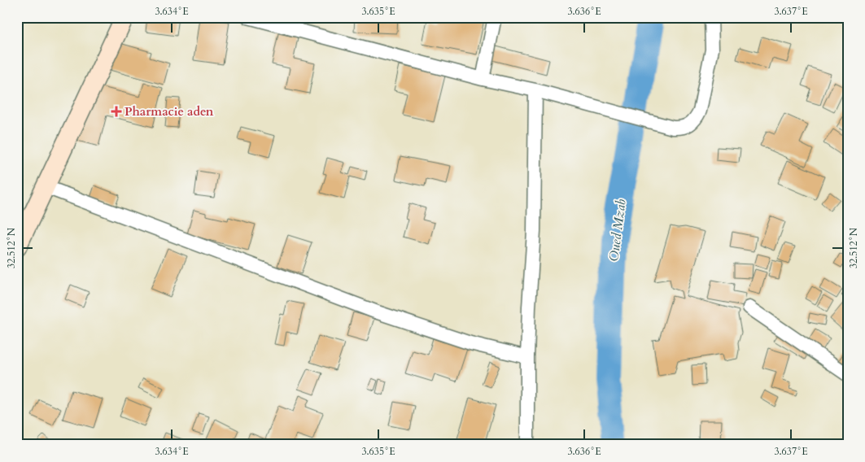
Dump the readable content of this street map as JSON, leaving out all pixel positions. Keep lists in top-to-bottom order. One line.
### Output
{"water":["Oued Mzab"],"places":{"health":["Pharmacie aden"]},"coordinates":["3.634°E","3.635°E","3.636°E","3.637°E","32.512°N"]}
